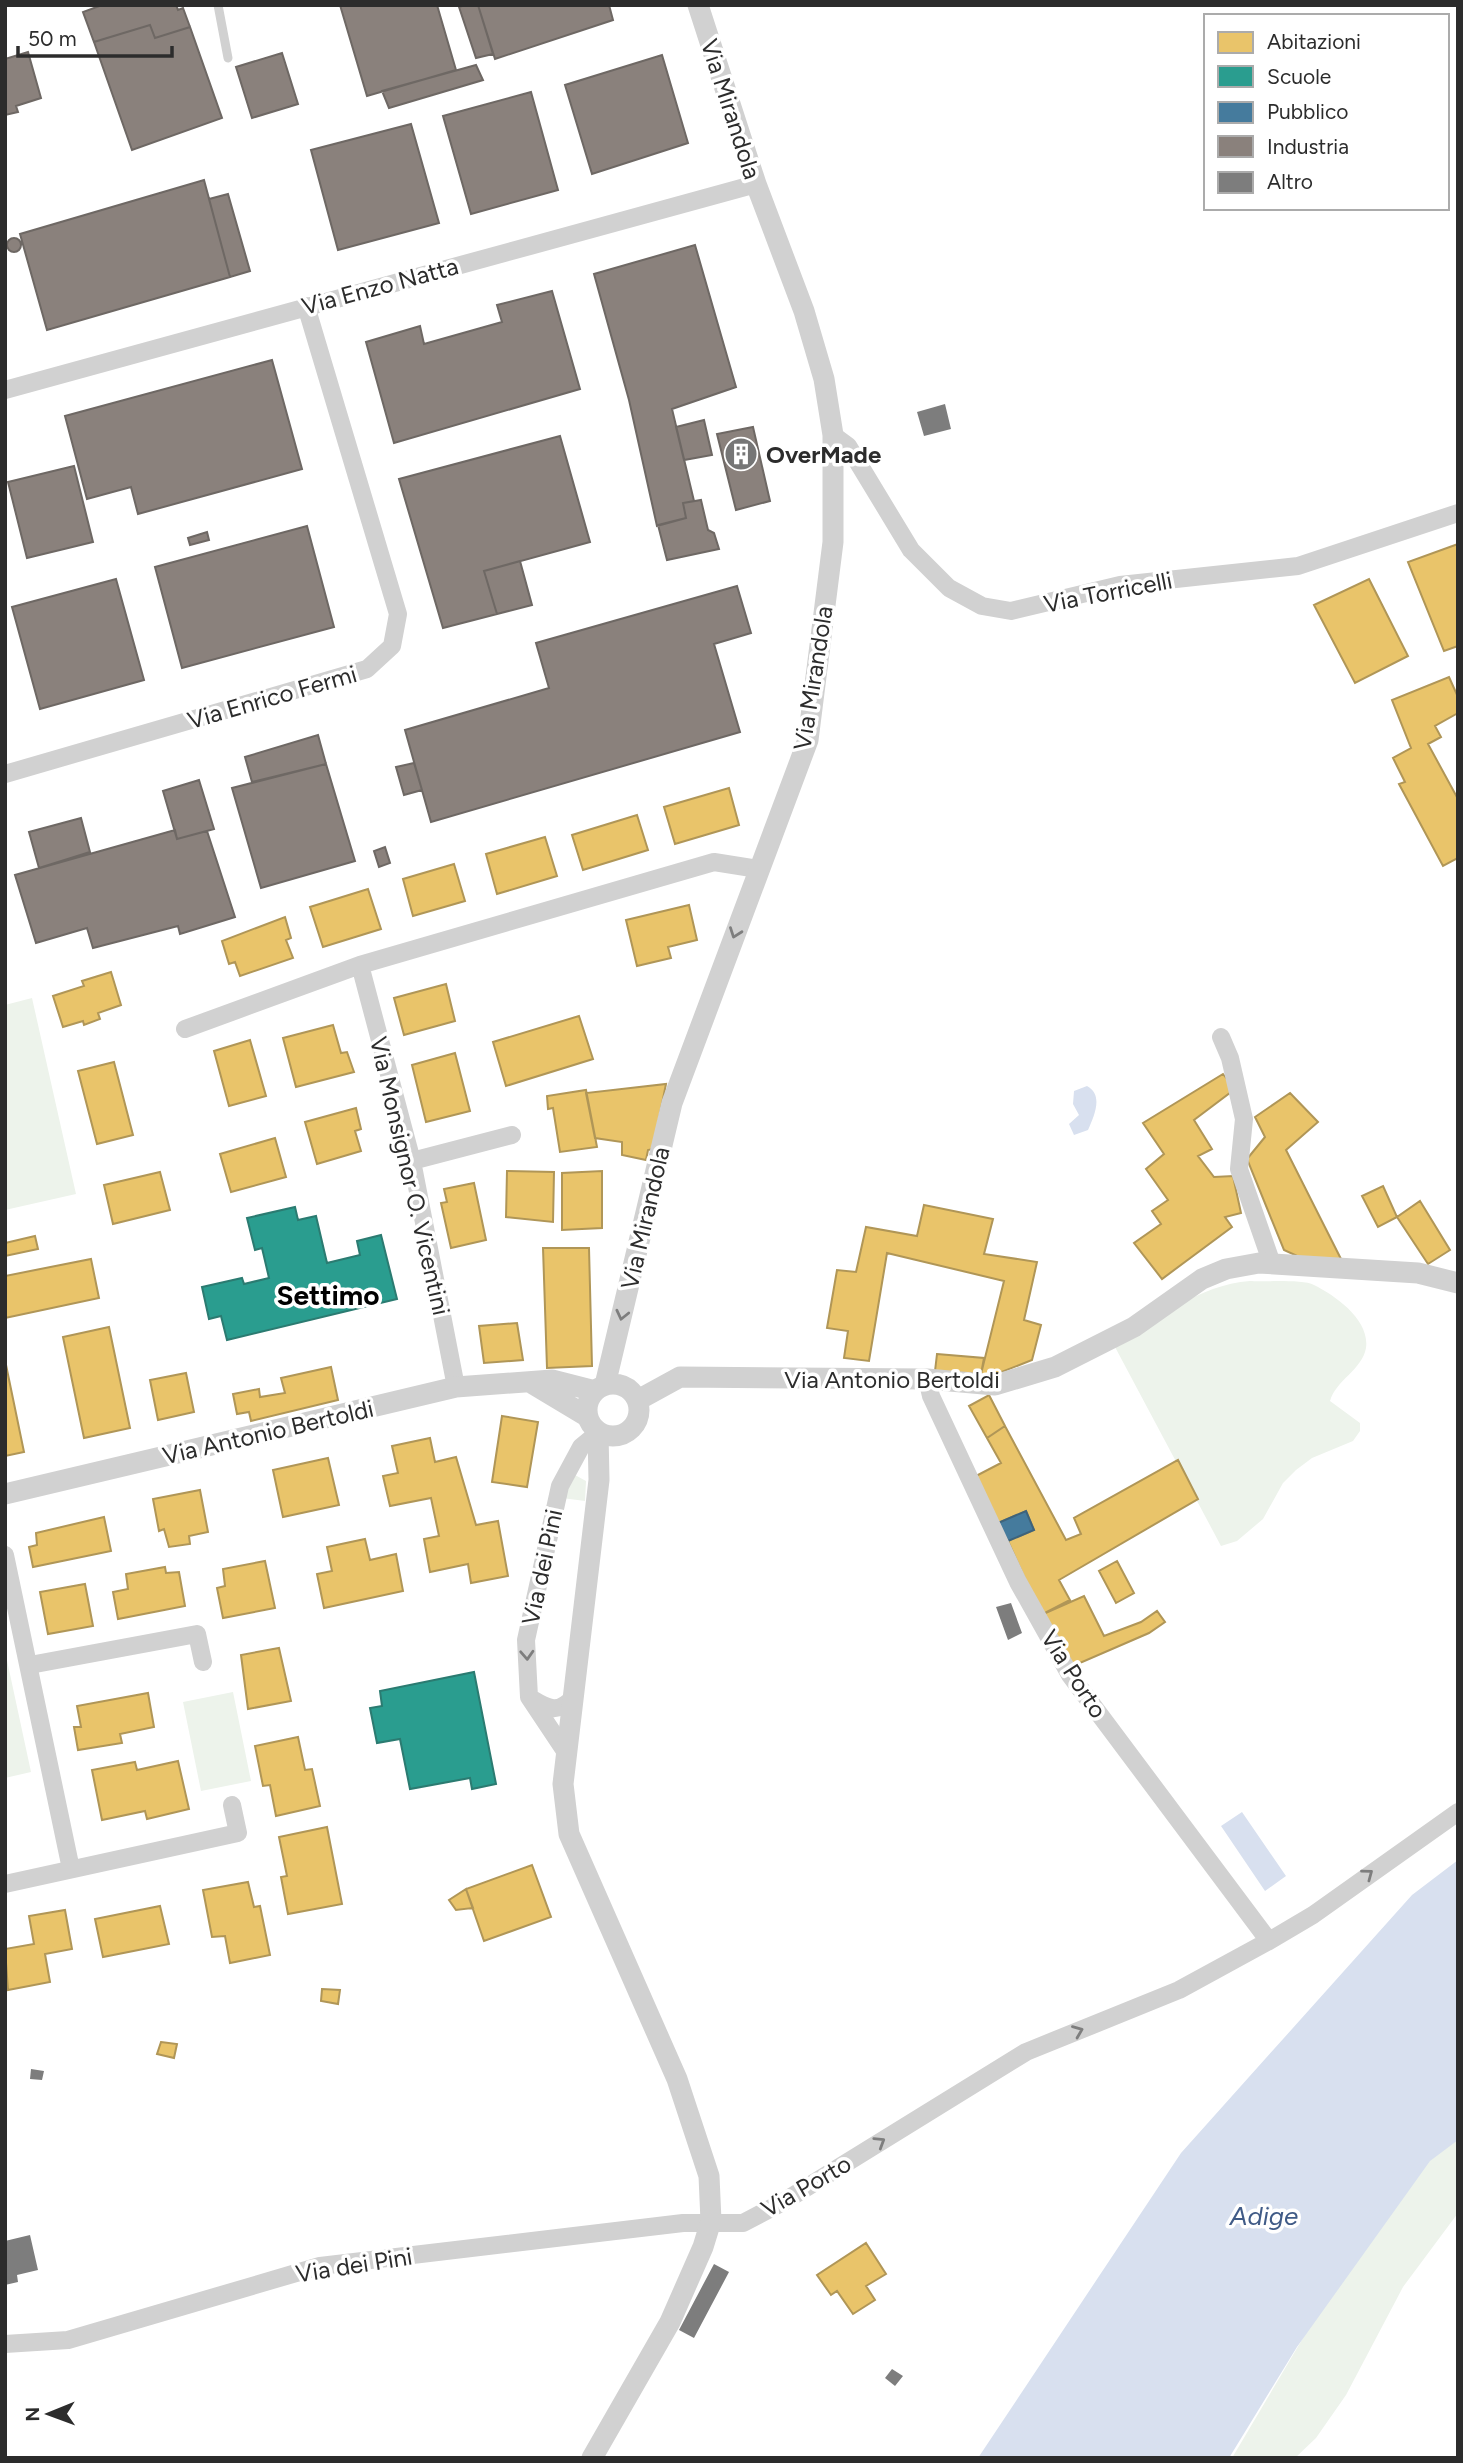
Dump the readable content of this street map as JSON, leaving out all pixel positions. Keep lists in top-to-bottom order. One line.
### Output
{"streets":{"street":["Via Mirandola","Via Enzo Natta","Via Torricelli","Via Enrico Fermi","Via Monsignor O. Vicentini","Via Antonio Bertoldi","Via dei Pini","Via Porto"]},"crossings":[["Via Mirandola","Via Enzo Natta"],["Via Mirandola","Via Torricelli"],["Via Mirandola","Via Antonio Bertoldi"],["Via Mirandola","Via dei Pini"],["Via Enzo Natta","Via Enrico Fermi"],["Via Monsignor O. Vicentini","Via Antonio Bertoldi"],["Via Antonio Bertoldi","Via dei Pini"],["Via Antonio Bertoldi","Via Porto"],["Via dei Pini","Via Porto"]],"one_way":["Via Mirandola","Via Porto"],"districts":["Settimo"],"water":["Adige"],"places":{"building":["OverMade"]},"legend":["Abitazioni","Scuole","Pubblico","Industria","Altro"],"scale_bar":"50 m","north":"left"}
